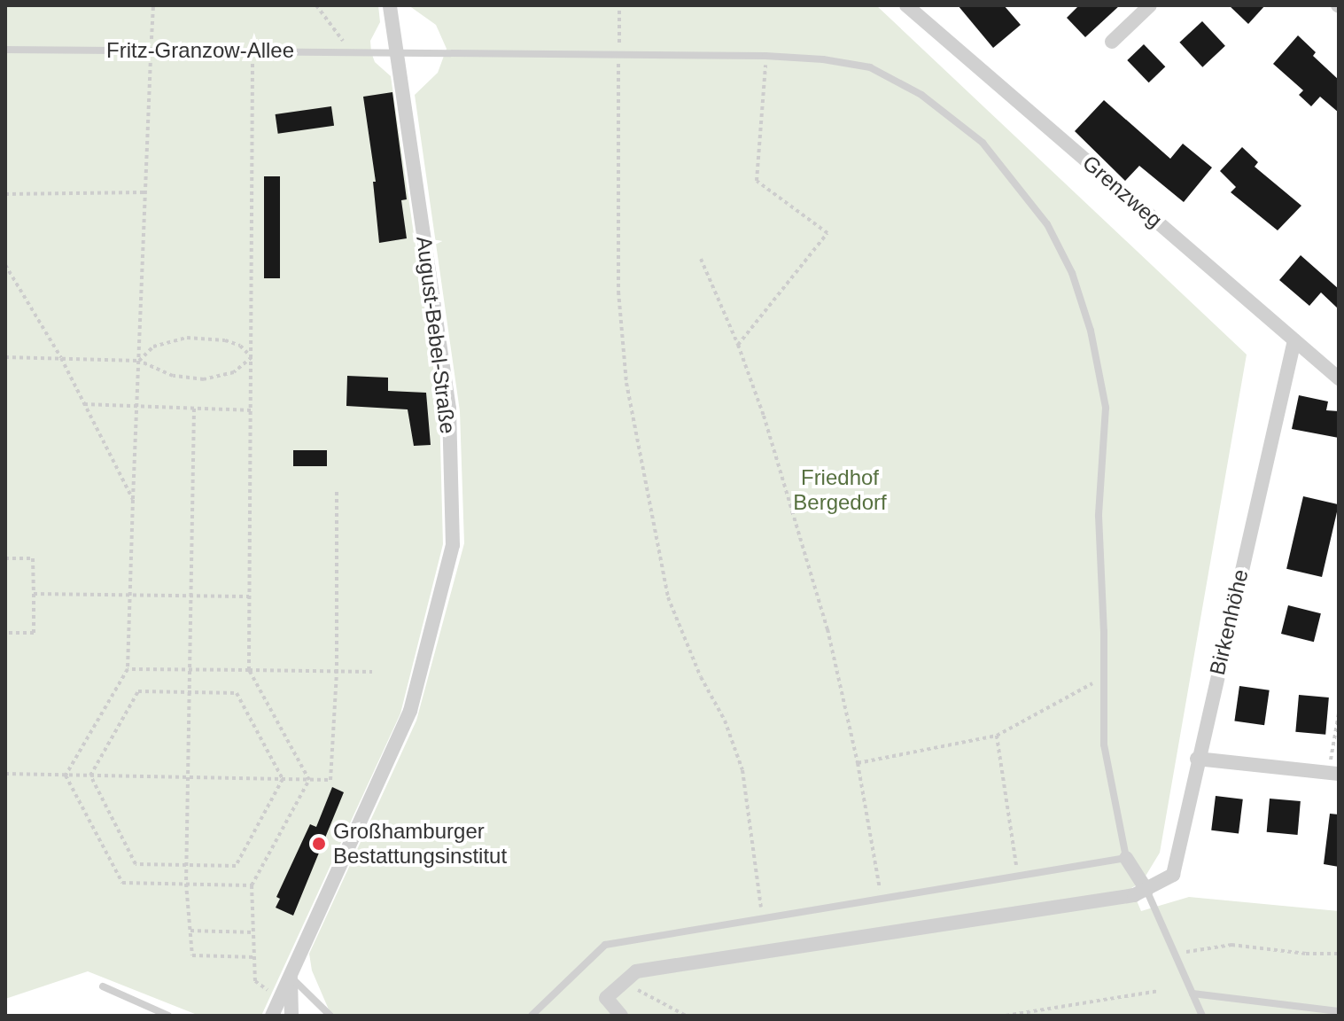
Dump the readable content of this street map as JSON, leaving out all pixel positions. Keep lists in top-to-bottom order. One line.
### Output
{"streets":{"street":["Grenzweg","August-Bebel-Straße","Birkenhöhe"],"lane":["Fritz-Granzow-Allee"]},"crossings":[["Fritz-Granzow-Allee","August-Bebel-Straße"],["Grenzweg","Birkenhöhe"]],"parks":["Friedhof Bergedorf"],"places":["Großhamburger Bestattungsinstitut"]}
